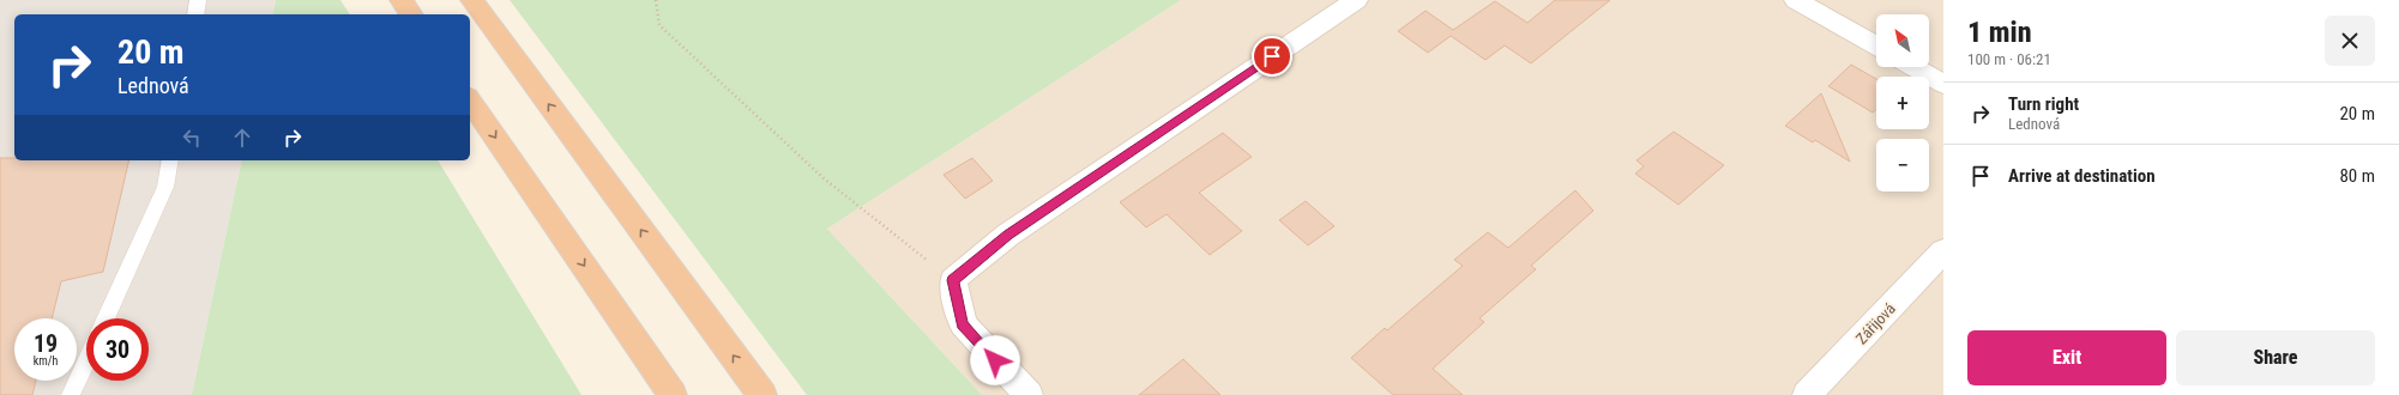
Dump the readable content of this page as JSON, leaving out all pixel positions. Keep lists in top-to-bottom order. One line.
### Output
{"streets":{"street":["Zářijová"]},"north":"top left","page":{"heading":["1 min","100 m · 06:21"],"map_buttons":["+","−"],"turn":["20 m","Lednová"],"list":[{"name":"Turn right","note":"Lednová","value":"20 m"},{"name":"Arrive at destination","value":"80 m"}],"speed":"19 km/h","limit":"30","buttons":["Exit","Share"]}}
